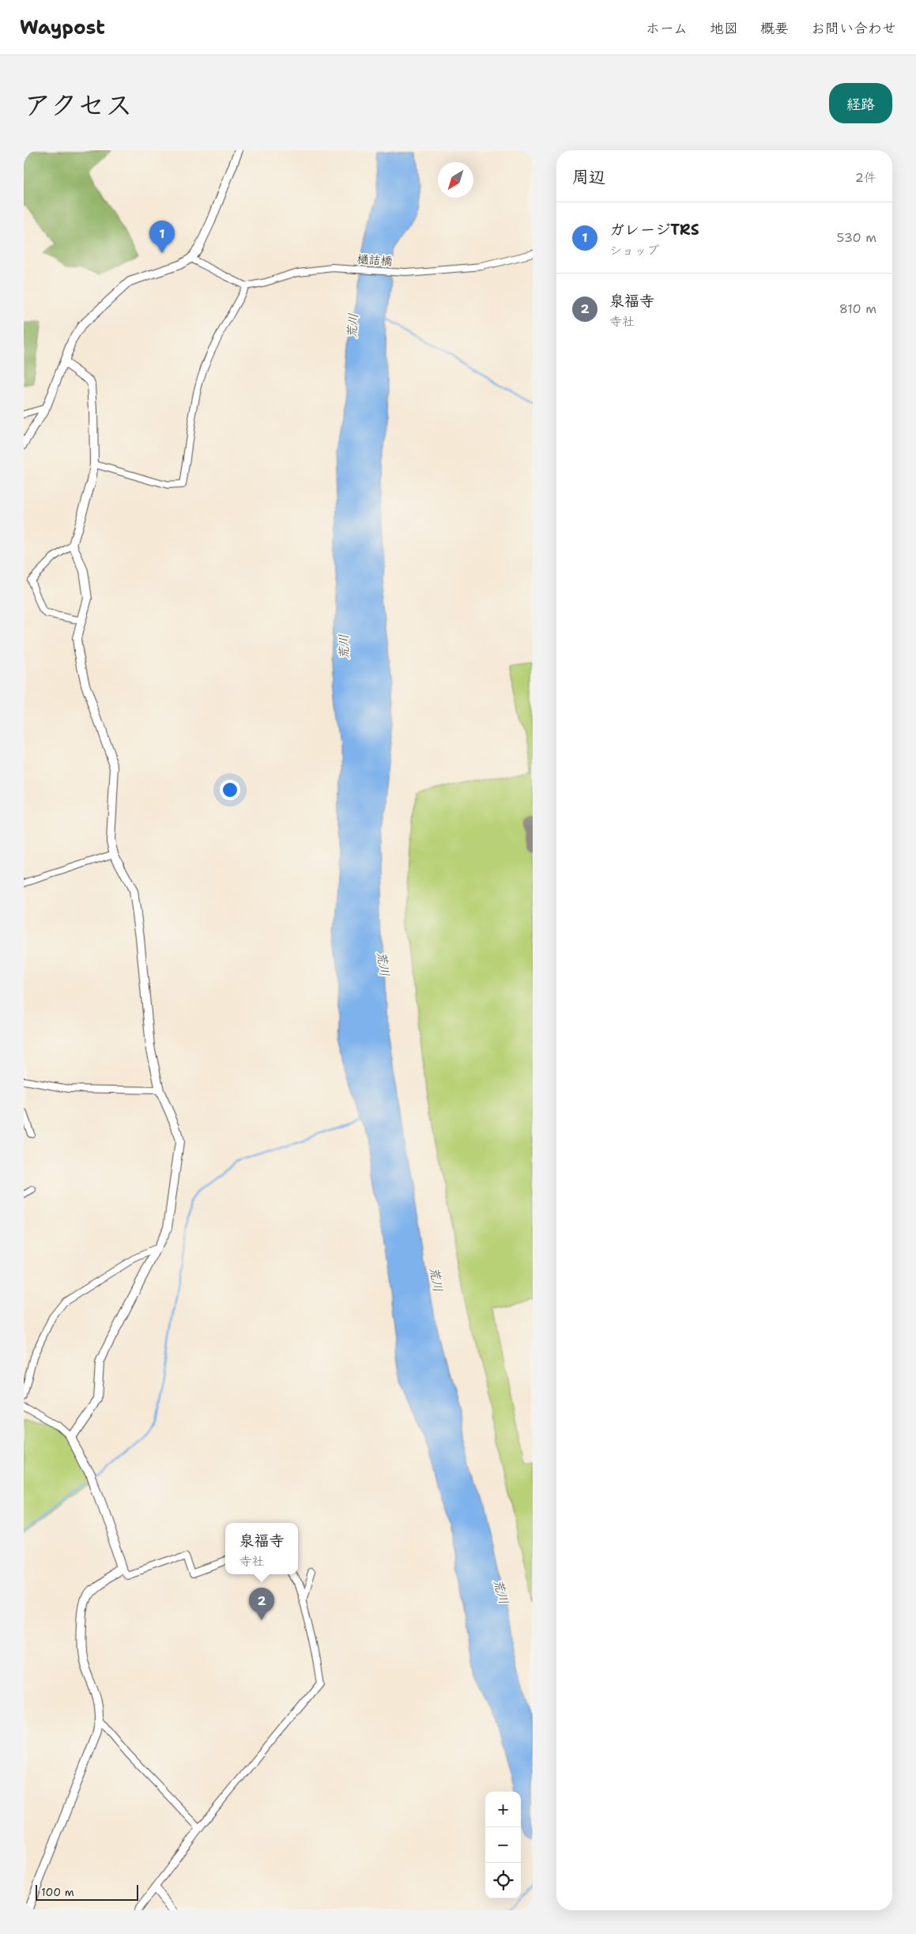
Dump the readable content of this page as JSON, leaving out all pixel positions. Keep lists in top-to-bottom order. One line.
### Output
{"streets":{"street":["樋詰橋"]},"water":["荒川"],"scale_bar":"100 m","north":"bottom left","page":{"header":"Waypost","nav":["ホーム","地図","概要","お問い合わせ"],"title":"アクセス","buttons":"経路","heading":["周辺","2件"],"list":[{"mark":"1","name":"ガレージTRS","note":"ショップ","value":"530 m"},{"mark":"2","name":"泉福寺","note":"寺社","value":"810 m"}],"pins":["1","2"],"popup":["泉福寺","寺社"],"map_buttons":["+","−"],"scale":"100 m"}}
